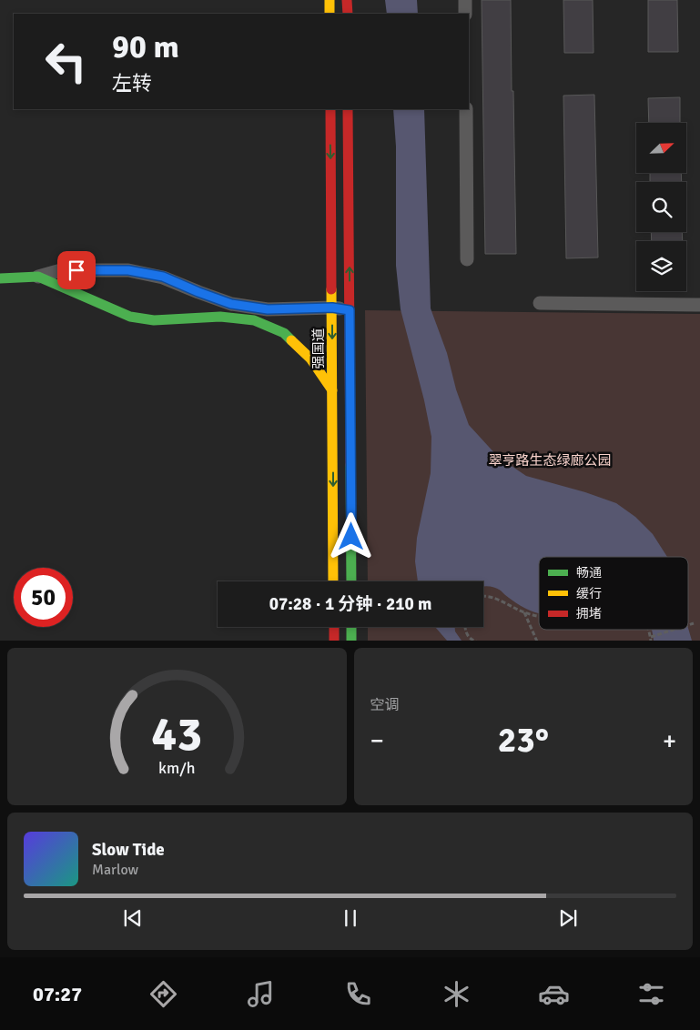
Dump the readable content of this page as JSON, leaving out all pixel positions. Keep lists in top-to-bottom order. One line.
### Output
{"streets":{"main road":["强国道"]},"parks":["翠亨路生态绿廊公园"],"legend":["畅通","缓行","拥堵"],"north":"top right","page":{"turn":["90 m","左转"],"limit":"50","trip":"07:28 · 1 分钟 · 210 m","tile":"空调","heat":["−","23°","+"],"song":["Slow Tide","Marlow"],"tabs":"07:27","gauge":["43","km/h"]}}
